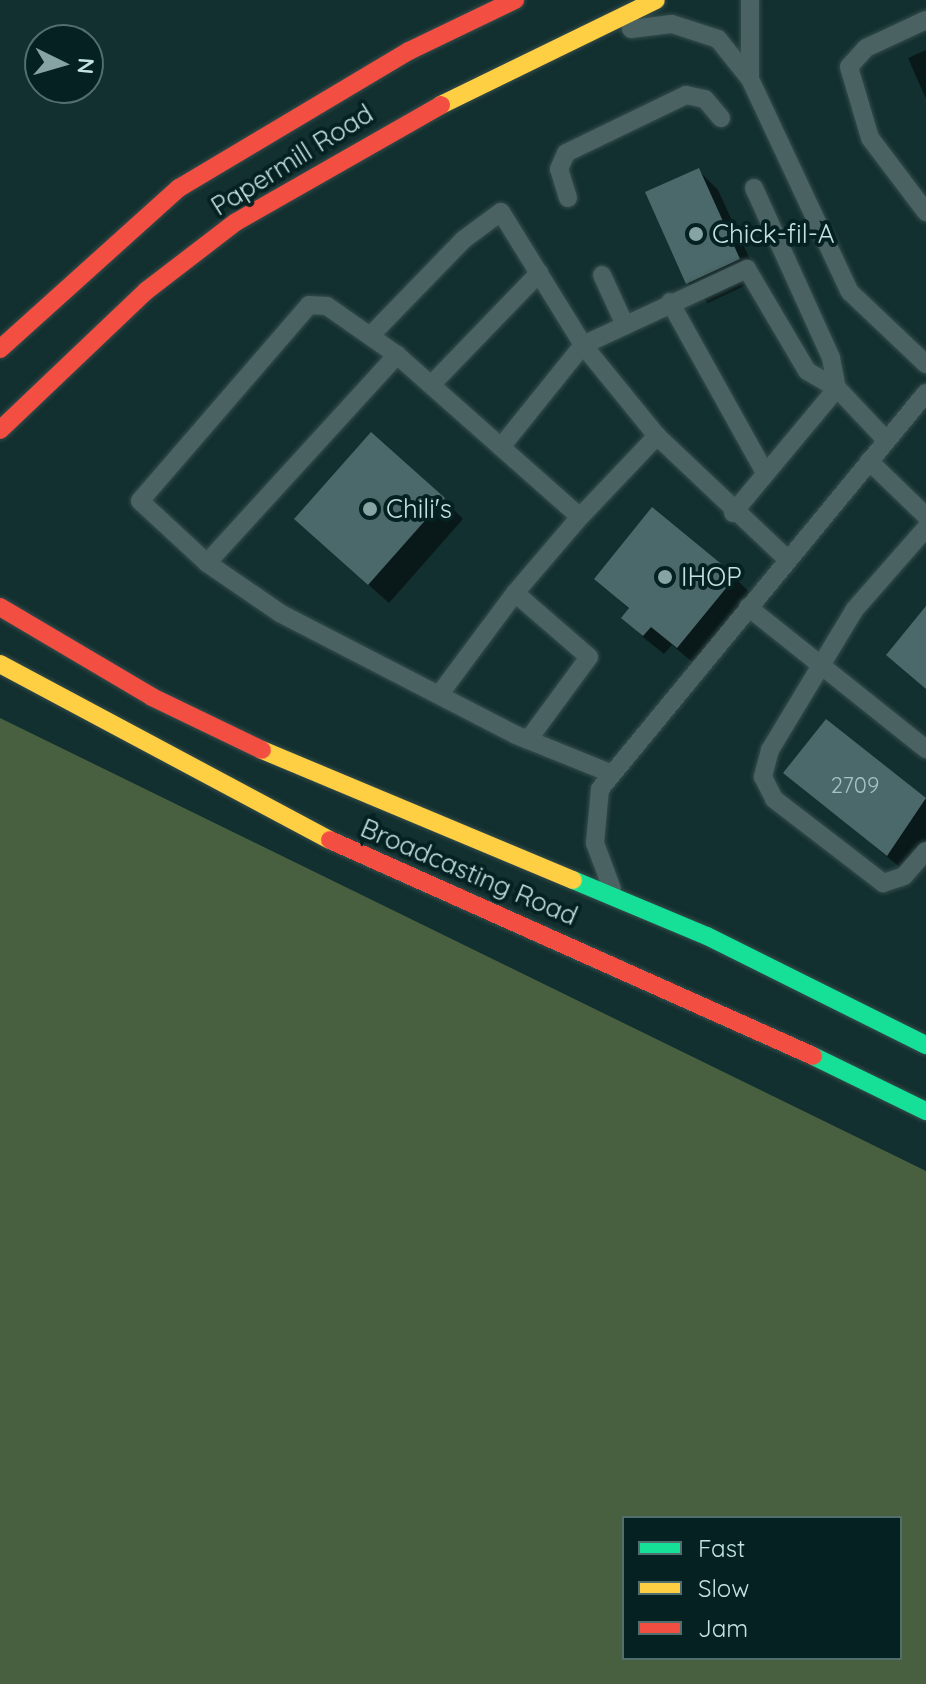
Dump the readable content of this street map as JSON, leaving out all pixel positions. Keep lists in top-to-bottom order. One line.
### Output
{"streets":{"main road":["Papermill Road","Broadcasting Road"]},"places":["Chick-fil-A","Chili's","IHOP"],"house_numbers":["2709"],"legend":["Fast","Slow","Jam"],"north":"right"}
